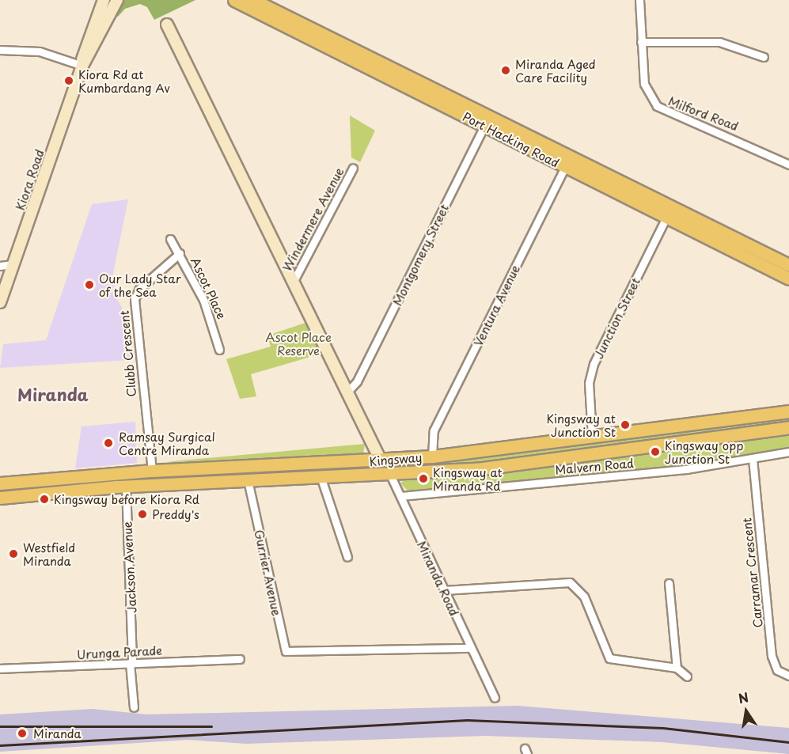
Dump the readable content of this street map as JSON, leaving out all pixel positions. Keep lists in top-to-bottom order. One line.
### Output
{"streets":{"main road":["Port Hacking Road","Kingsway","Jackson Avenue","Gurrier Avenue","Miranda Road"],"street":["Milford Road","Kiora Road","Windermere Avenue","Montgomery Street","Ascot Place","Ventura Avenue","Junction Street","Clubb Crescent","Malvern Road","Carramar Crescent","Urunga Parade"]},"crossings":[["Port Hacking Road","Montgomery Street"],["Port Hacking Road","Ventura Avenue"],["Port Hacking Road","Junction Street"],["Ascot Place","Clubb Crescent"],["Ventura Avenue","Kingsway"],["Junction Street","Kingsway"],["Clubb Crescent","Kingsway"],["Kingsway","Jackson Avenue"],["Kingsway","Gurrier Avenue"],["Kingsway","Miranda Road"],["Malvern Road","Carramar Crescent"],["Malvern Road","Miranda Road"],["Jackson Avenue","Urunga Parade"],["Gurrier Avenue","Miranda Road"]],"districts":["Miranda"],"parks":["Ascot Place Reserve"],"places":["Miranda Aged Care Facility","Kiora Rd at Kumbardang Av","Our Lady Star of the Sea","Kingsway at Junction St","Ramsay Surgical Centre Miranda","Kingsway opp Junction St","Kingsway at Miranda Rd","Kingsway before Kiora Rd","Preddy's","Westfield Miranda","Miranda"],"north":"top"}
